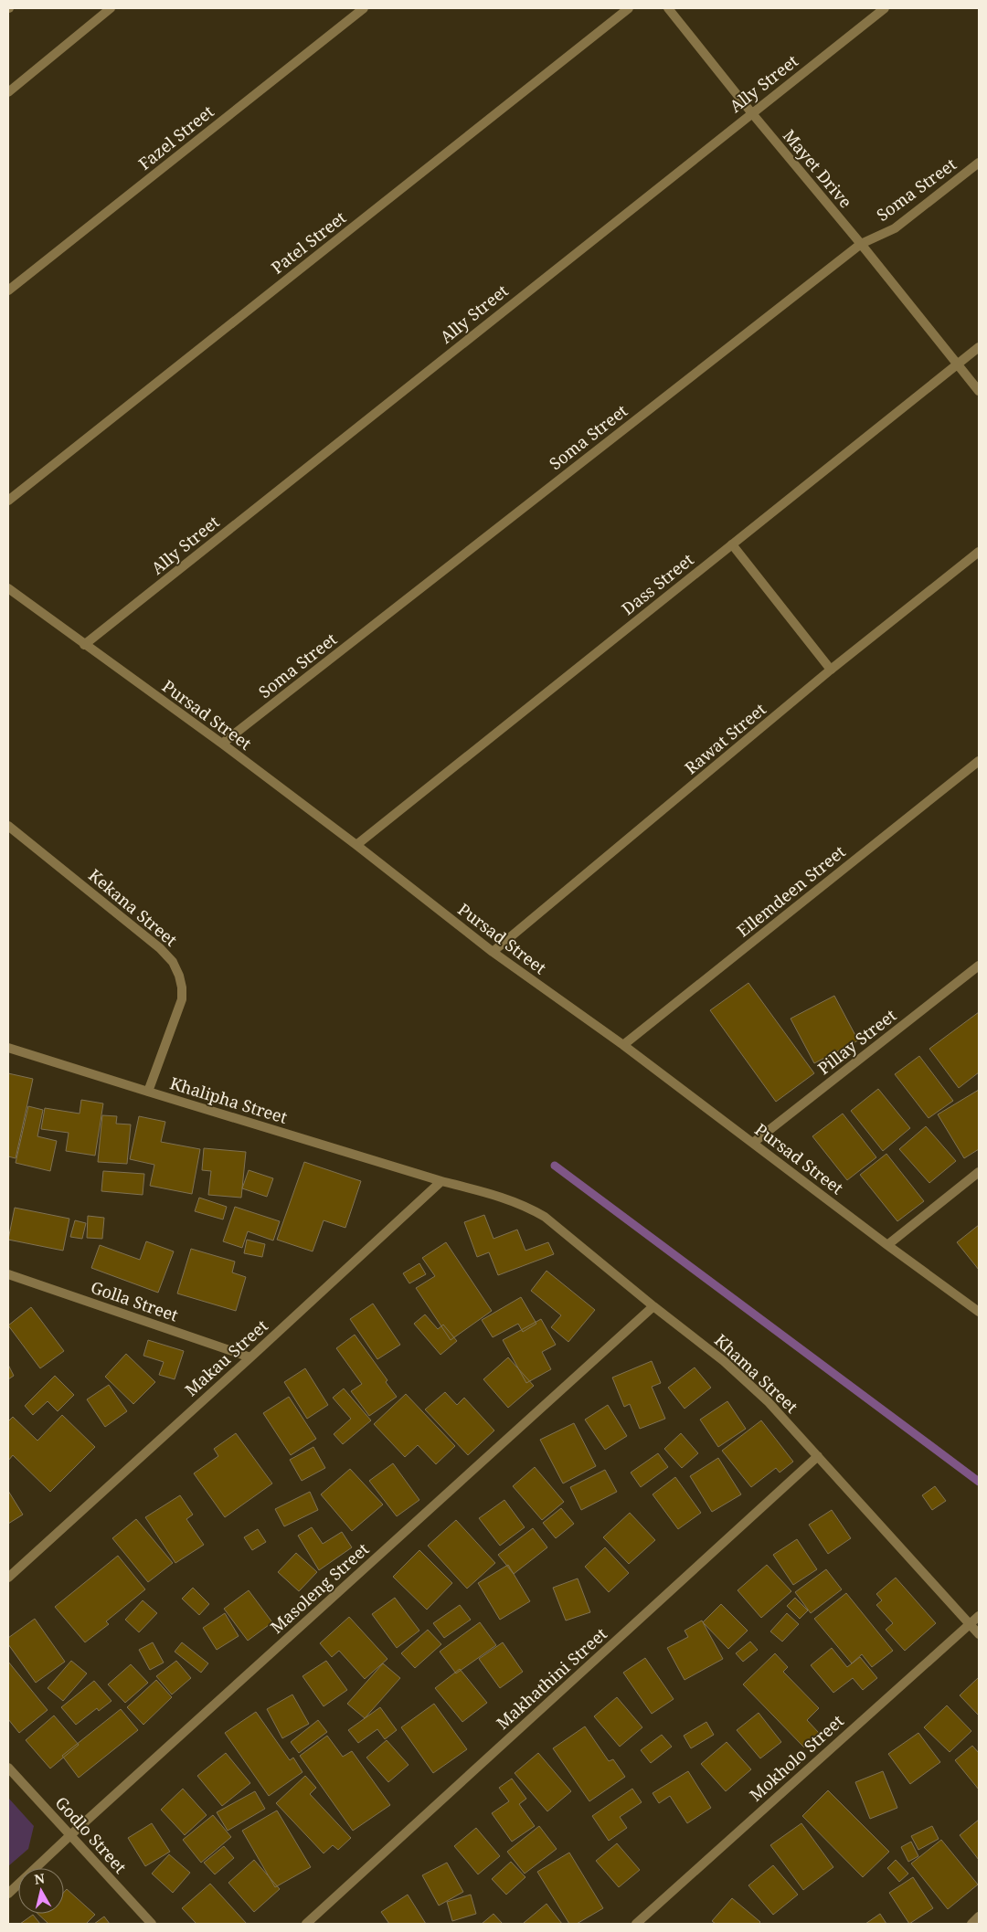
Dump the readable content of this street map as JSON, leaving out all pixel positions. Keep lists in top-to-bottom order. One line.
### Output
{"streets":{"street":["Ally Street","Fazel Street","Mayet Drive","Soma Street","Patel Street","Dass Street","Pursad Street","Rawat Street","Ellemdeen Street","Kekana Street","Pillay Street","Khalipha Street","Golla Street","Makau Street","Khama Street","Masoleng Street","Makhathini Street","Mokholo Street","Godlo Street"]},"crossings":[["Ally Street","Mayet Drive"],["Ally Street","Pursad Street"],["Mayet Drive","Soma Street"],["Mayet Drive","Dass Street"],["Soma Street","Pursad Street"],["Dass Street","Pursad Street"],["Pursad Street","Rawat Street"],["Pursad Street","Ellemdeen Street"],["Pursad Street","Pillay Street"],["Kekana Street","Khalipha Street"],["Khalipha Street","Makau Street"],["Khalipha Street","Khama Street"],["Golla Street","Makau Street"],["Makau Street","Khama Street"],["Khama Street","Masoleng Street"],["Khama Street","Makhathini Street"],["Khama Street","Mokholo Street"],["Masoleng Street","Godlo Street"]],"north":"top"}
